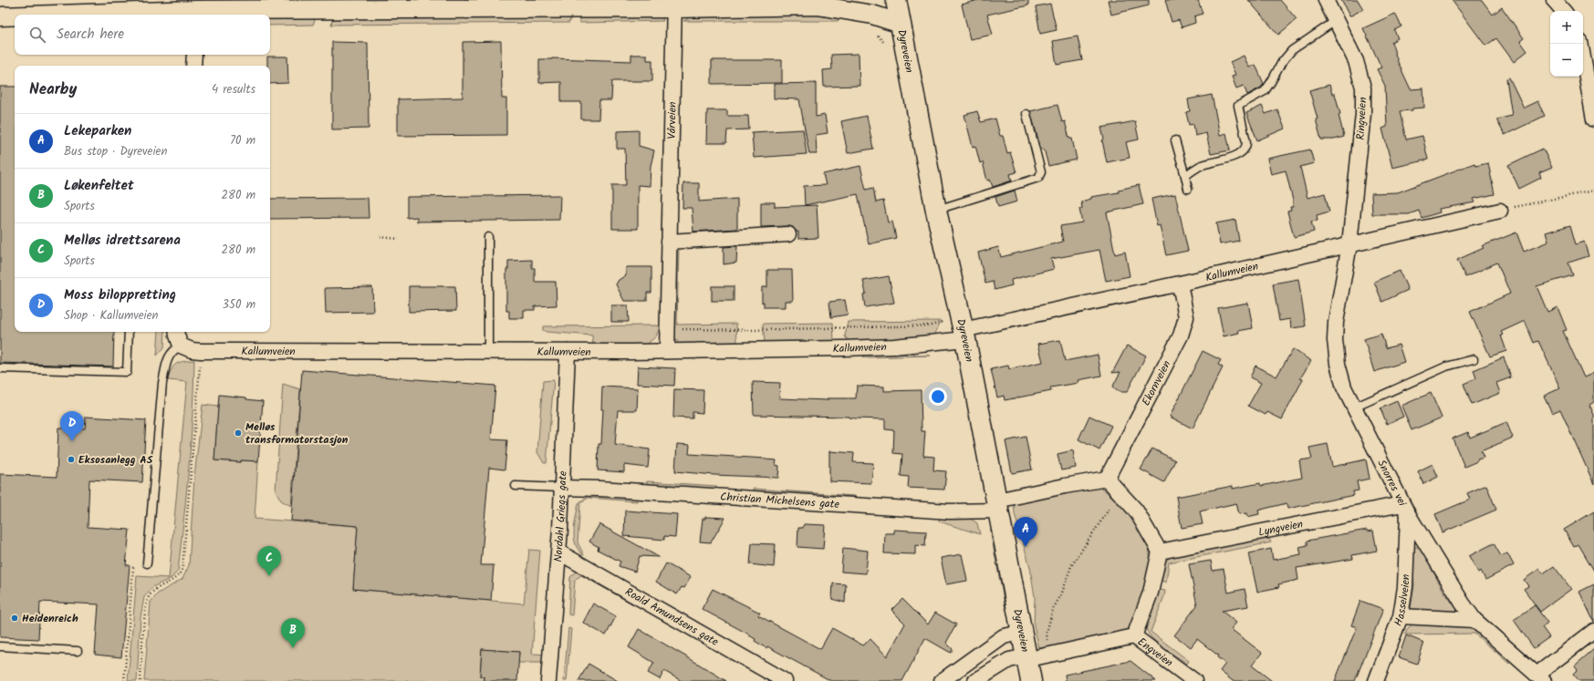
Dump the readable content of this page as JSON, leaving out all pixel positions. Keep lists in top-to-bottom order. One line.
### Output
{"streets":{"main road":["Dyreveien"],"street":["Ringveien","Vårveien","Kallumveien","Ekornveien","Snorres vei","Christian Michelsens gate","Nordahl Griegs gate","Lyngveien","Hasselveien","Roald Amundsens gate","Engveien"]},"crossings":[["Dyreveien","Kallumveien"],["Dyreveien","Christian Michelsens gate"],["Ringveien","Kallumveien"],["Ringveien","Snorres vei"],["Vårveien","Kallumveien"],["Kallumveien","Ekornveien"],["Kallumveien","Snorres vei"],["Kallumveien","Nordahl Griegs gate"],["Ekornveien","Christian Michelsens gate"],["Snorres vei","Lyngveien"],["Snorres vei","Hasselveien"],["Christian Michelsens gate","Nordahl Griegs gate"],["Nordahl Griegs gate","Roald Amundsens gate"],["Lyngveien","Hasselveien"]],"places":["Melløs transformatorstasjon","Eksosanlegg AS","Heidenreich"],"page":{"map_buttons":["+","−"],"search":"Search here","heading":["Nearby","4 results"],"list":[{"mark":"A","name":"Lekeparken","note":"Bus stop · Dyreveien","value":"70 m"},{"mark":"B","name":"Løkenfeltet","note":"Sports","value":"280 m"},{"mark":"C","name":"Melløs idrettsarena","note":"Sports","value":"280 m"},{"mark":"D","name":"Moss biloppretting","note":"Shop · Kallumveien","value":"350 m"}],"pins":["D","A","C","B"]}}
